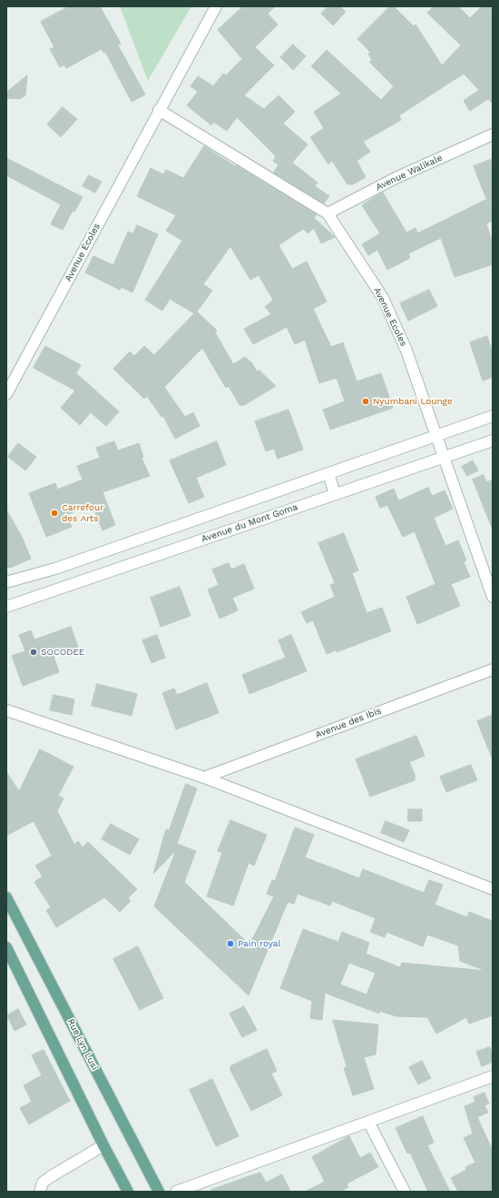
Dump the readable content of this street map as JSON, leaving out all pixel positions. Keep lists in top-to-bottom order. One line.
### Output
{"streets":{"main road":["Rue Lyn Lusi"],"street":["Avenue Walikale","Avenue Ecoles","Avenue du Mont Goma","Avenue des Ibis"]},"crossings":[["Avenue Walikale","Avenue Ecoles"],["Avenue Ecoles","Avenue du Mont Goma"]],"places":["Nyumbani Lounge","Carrefour des Arts","SOCODEE","Pain royal"]}
